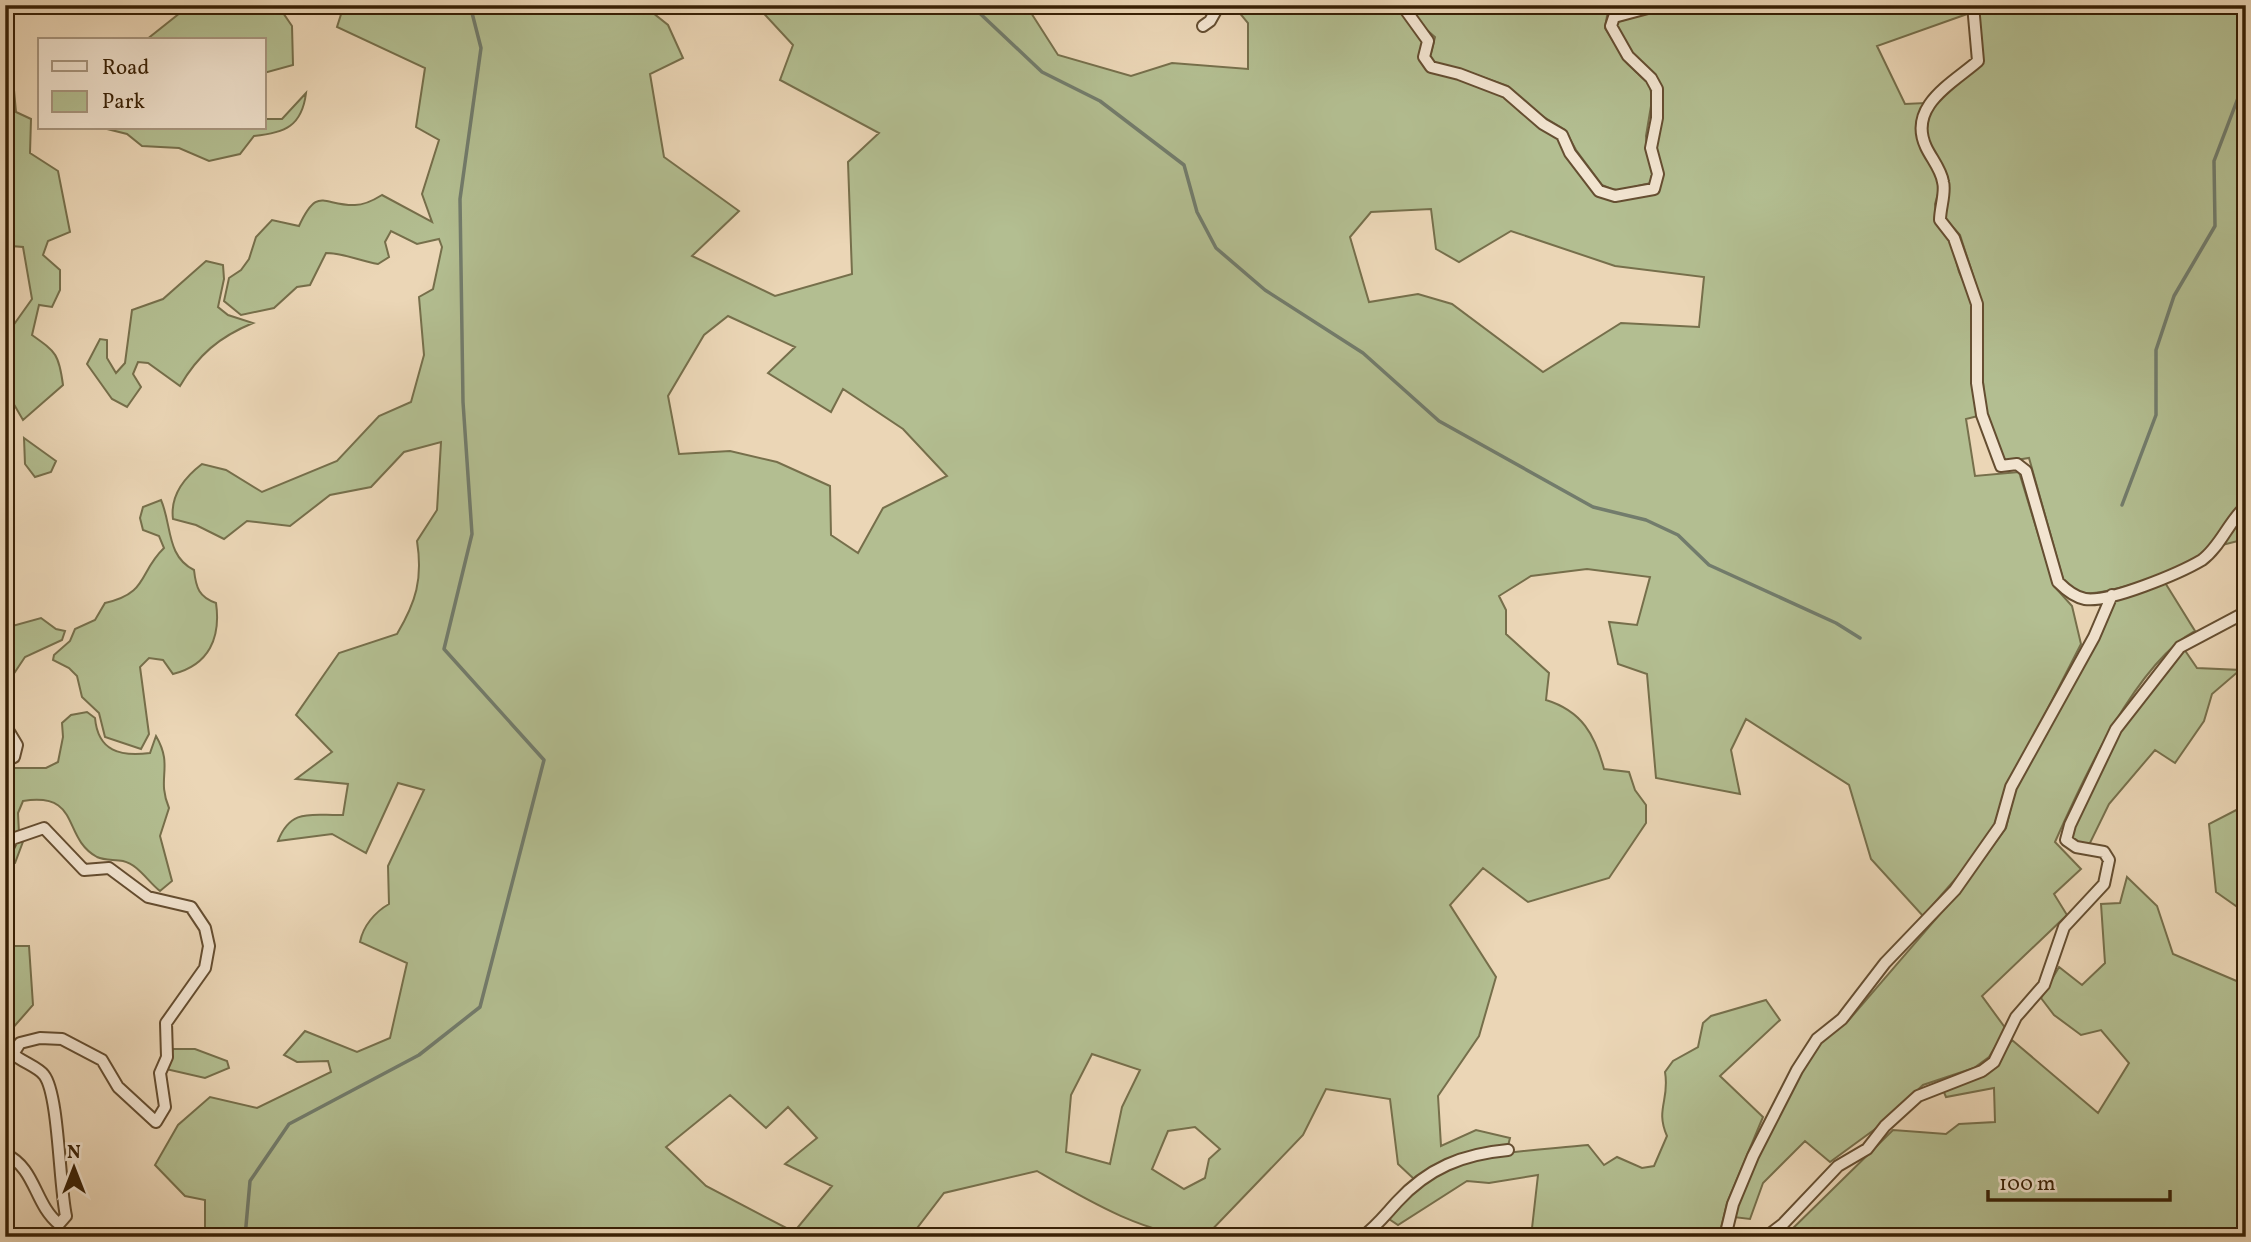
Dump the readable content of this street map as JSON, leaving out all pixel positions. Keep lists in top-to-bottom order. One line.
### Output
{"legend":["Road","Park"],"scale_bar":"100 m","north":"top"}
